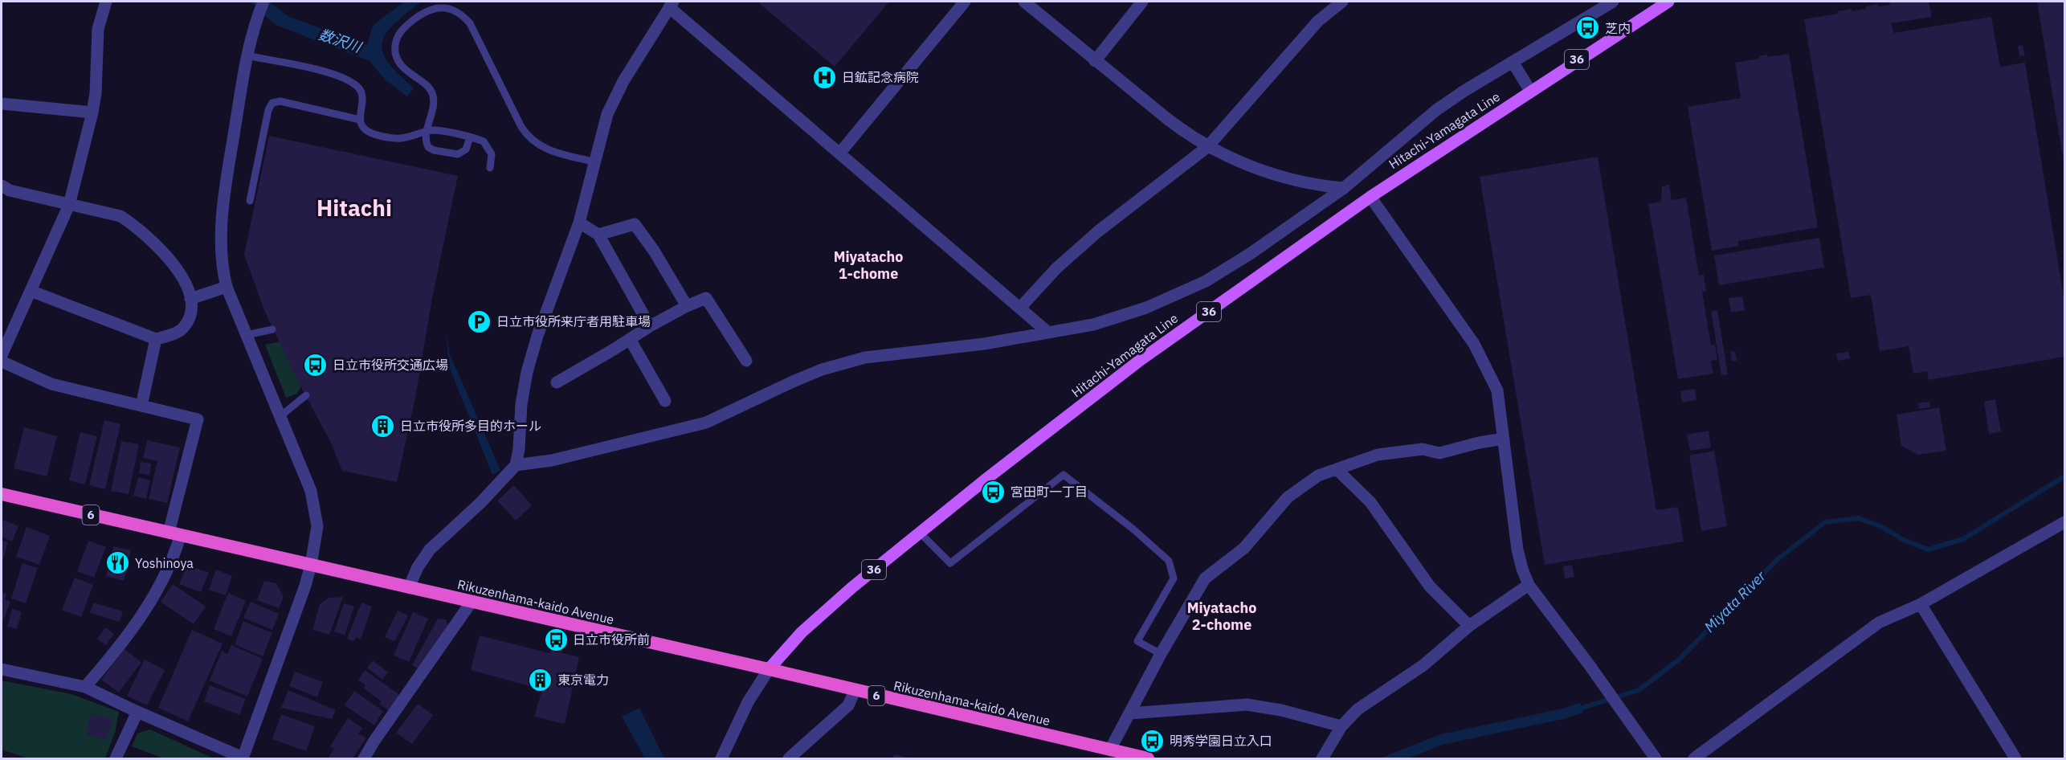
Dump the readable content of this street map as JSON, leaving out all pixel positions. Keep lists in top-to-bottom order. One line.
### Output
{"streets":{"highway":["6","Rikuzenhama-kaido Avenue"],"main road":["36","Hitachi-Yamagata Line"]},"crossings":[["Hitachi-Yamagata Line","Rikuzenhama-kaido Avenue"]],"districts":["Hitachi","Miyatacho 1-chome","Miyatacho 2-chome"],"water":["数沢川","Miyata River"],"places":{"bus stop":["芝内","日立市役所交通広場","宮田町一丁目","日立市役所前","明秀学園日立入口"],"hospital":["日鉱記念病院"],"parking":["日立市役所来庁者用駐車場"],"building":["日立市役所多目的ホール","東京電力"],"restaurant":["Yoshinoya"]}}
